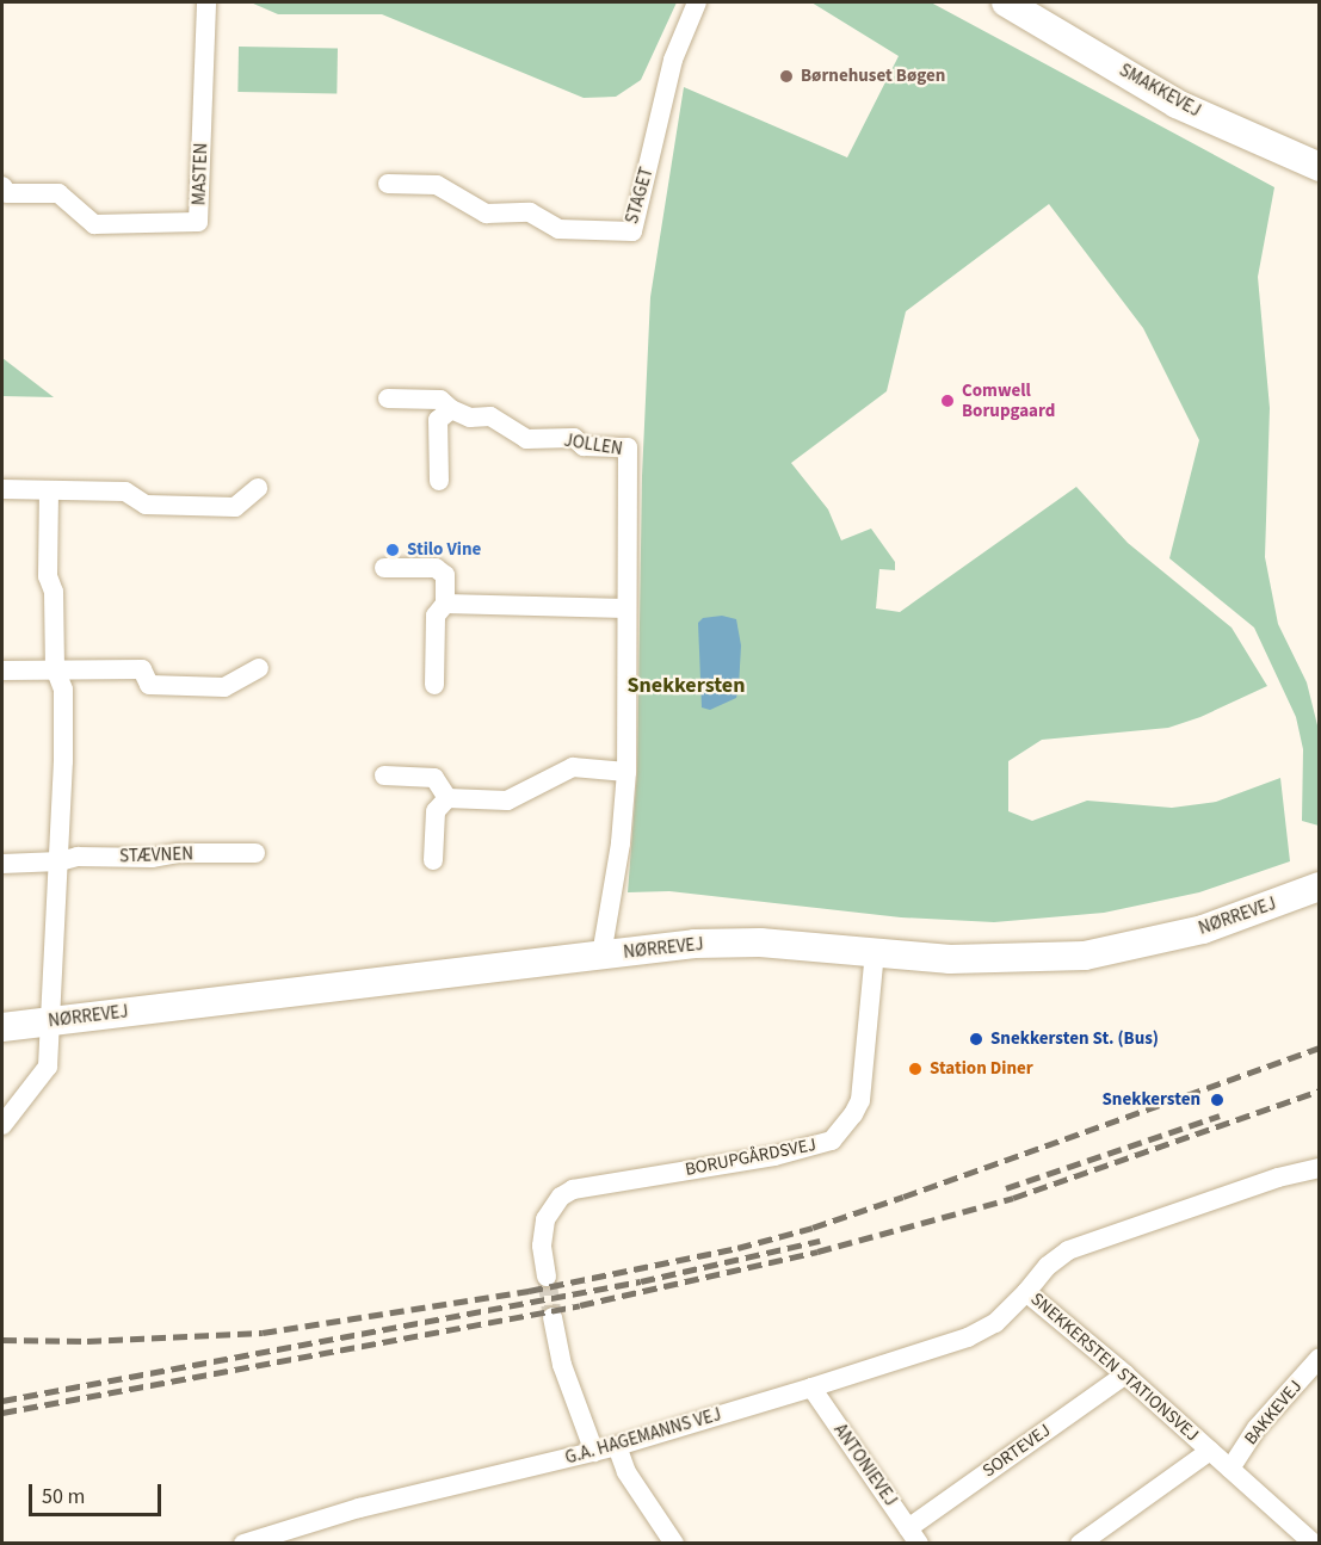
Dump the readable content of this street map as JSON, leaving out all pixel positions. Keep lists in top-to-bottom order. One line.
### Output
{"streets":{"main road":["SMAKKEVEJ","NØRREVEJ"],"street":["MASTEN","STAGET","JOLLEN","STÆVNEN","BORUPGÅRDSVEJ","SNEKKERSTEN STATIONSVEJ","BAKKEVEJ","G.A. HAGEMANNS VEJ","SORTEVEJ","ANTONIEVEJ"]},"crossings":[["JOLLEN","NØRREVEJ"],["NØRREVEJ","BORUPGÅRDSVEJ"],["SNEKKERSTEN STATIONSVEJ","BAKKEVEJ"],["SNEKKERSTEN STATIONSVEJ","G.A. HAGEMANNS VEJ"],["SNEKKERSTEN STATIONSVEJ","SORTEVEJ"],["G.A. HAGEMANNS VEJ","ANTONIEVEJ"],["SORTEVEJ","ANTONIEVEJ"]],"districts":["Snekkersten"],"places":["Børnehuset Bøgen","Comwell Borupgaard","Stilo Vine","Snekkersten St. (Bus)","Station Diner","Snekkersten"],"scale_bar":"50 m"}
